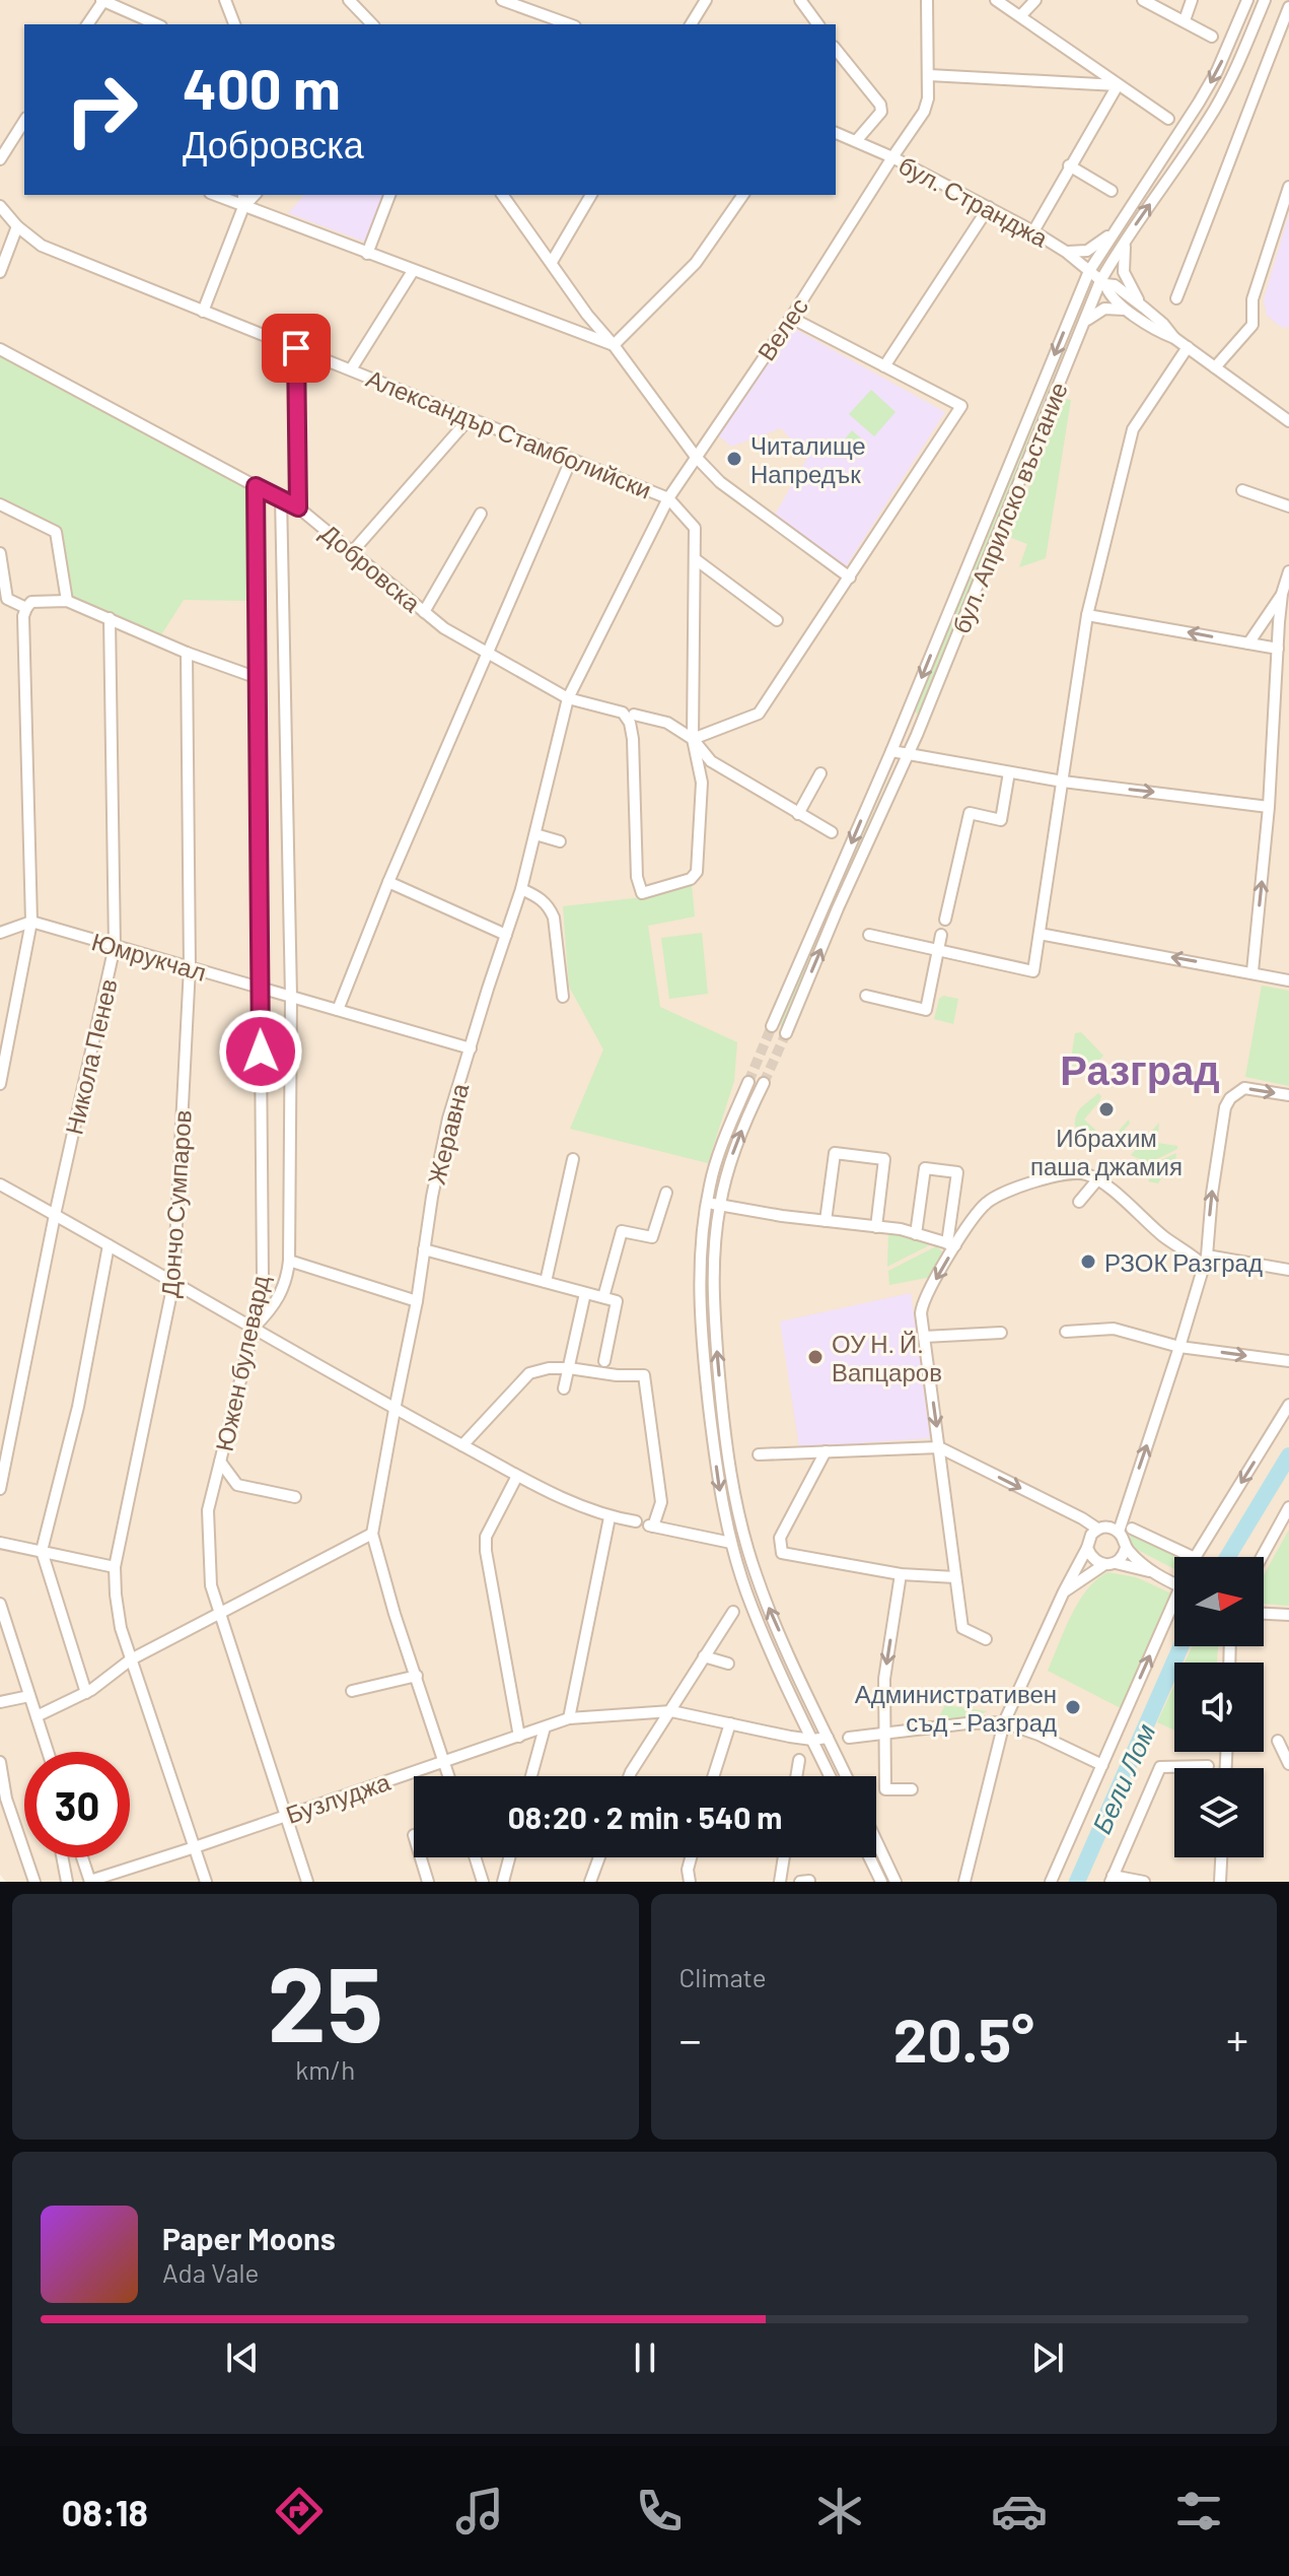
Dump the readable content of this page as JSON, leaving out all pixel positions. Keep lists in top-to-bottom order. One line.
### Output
{"streets":{"street":["бул. Странджа","Велес","Александър Стамболийски","бул. Априлско въстание","Добровска","Юмрукчал","Никола Пенев","Жеравна","Дончо Сумпаров","Южен булевард","Бузлуджа"]},"crossings":[["бул. Странджа","Велес"],["бул. Странджа","бул. Априлско въстание"],["Велес","Александър Стамболийски"],["Велес","Жеравна"],["Александър Стамболийски","Жеравна"],["Добровска","Жеравна"],["Добровска","Южен булевард"],["Юмрукчал","Никола Пенев"],["Юмрукчал","Дончо Сумпаров"],["Юмрукчал","Южен булевард"],["Жеравна","Бузлуджа"],["Дончо Сумпаров","Бузлуджа"],["Южен булевард","Бузлуджа"]],"districts":["Разград"],"water":["Бели Лом"],"places":["Читалище Напредък","Ибрахим паша джамия","РЗОК Разград","ОУ Н. Й. Вапцаров","Административен съд - Разград"],"north":"right","page":{"turn":["400 m","Добровска"],"limit":"30","trip":"08:20 · 2 min · 540 m","tile":[["25","km/h"],"Climate"],"heat":["−","20.5°","+"],"song":["Paper Moons","Ada Vale"],"tabs":"08:18"}}
